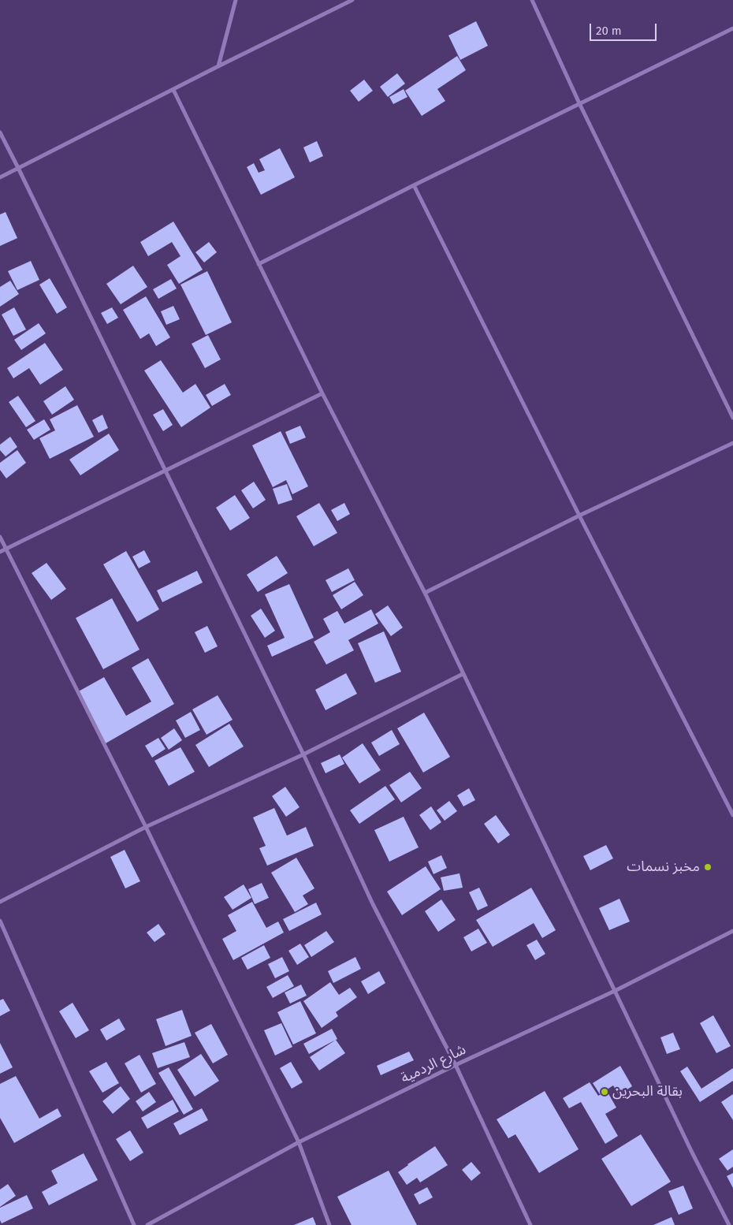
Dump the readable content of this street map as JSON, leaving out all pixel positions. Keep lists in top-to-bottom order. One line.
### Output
{"streets":{"street":["شارع الردمية"]},"places":["مخبز نسمات","بقالة البحرين"],"scale_bar":"20 m"}
